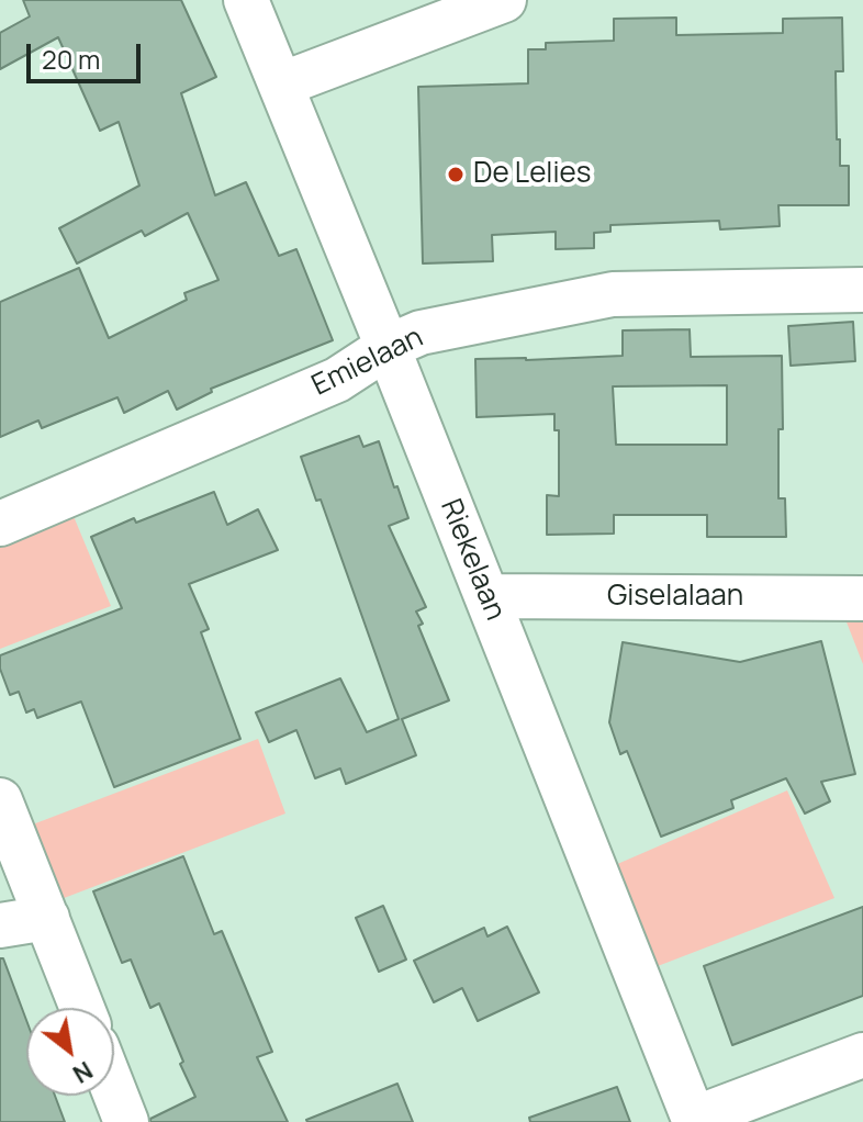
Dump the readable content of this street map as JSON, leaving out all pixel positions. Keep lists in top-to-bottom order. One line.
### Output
{"streets":{"street":["Emielaan","Riekelaan","Giselalaan"]},"crossings":[["Emielaan","Riekelaan"],["Riekelaan","Giselalaan"]],"places":["De Lelies"],"scale_bar":"20 m","north":"bottom right"}
